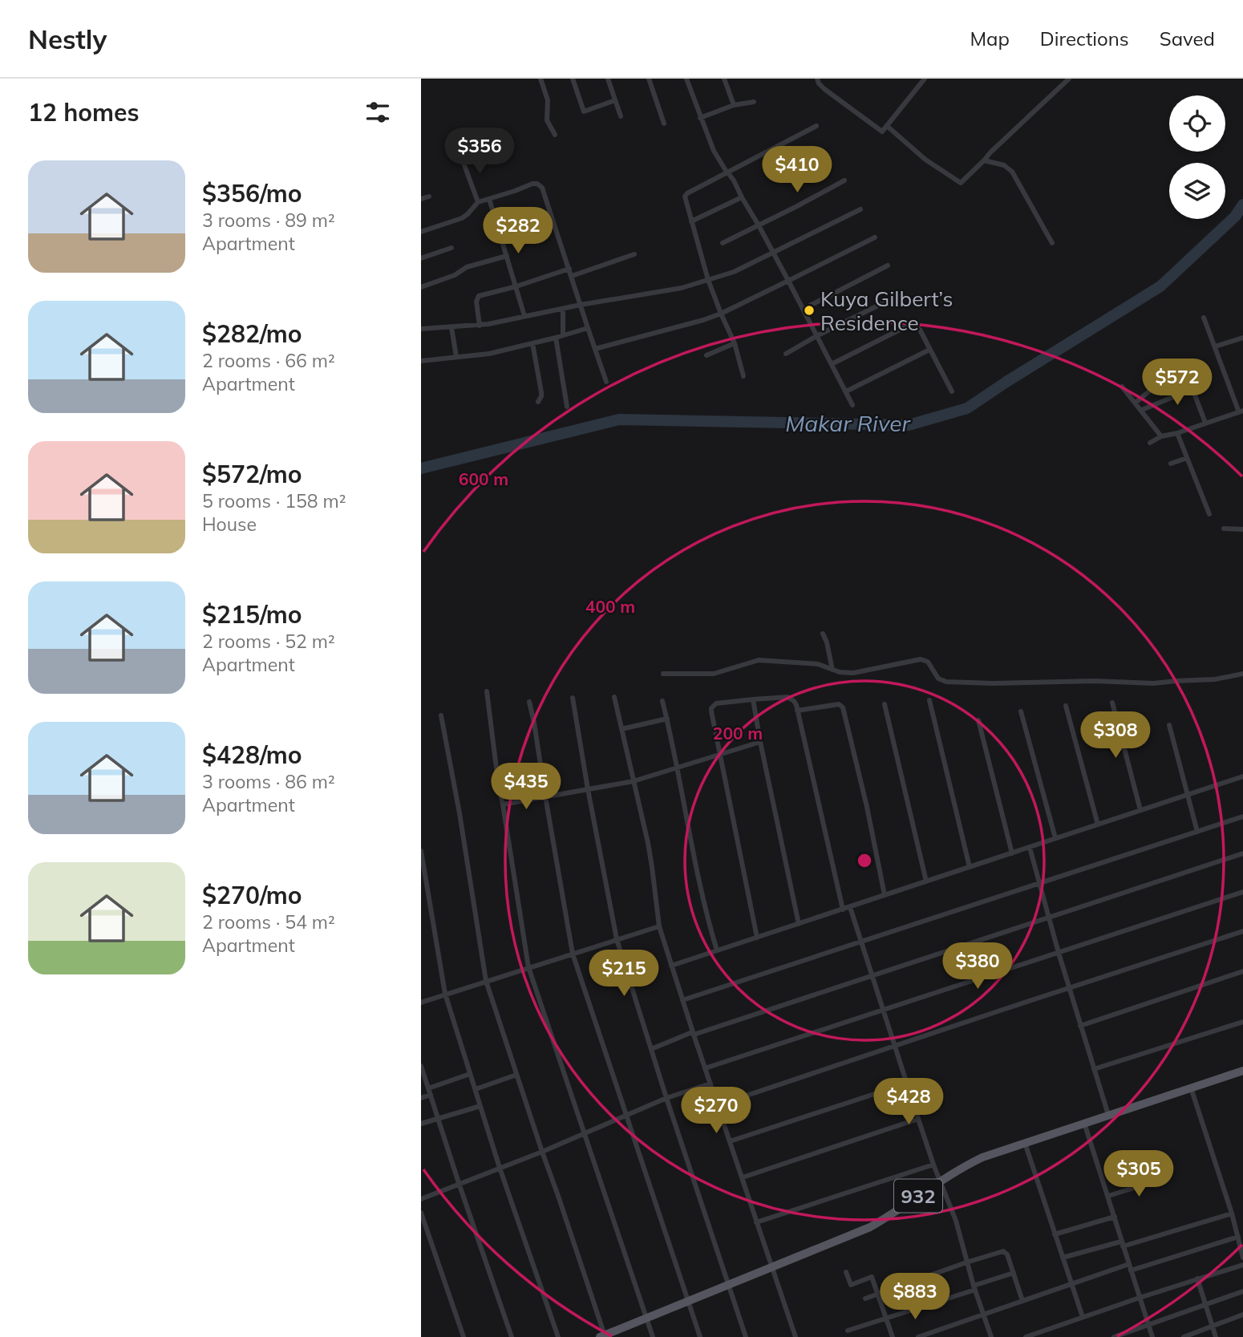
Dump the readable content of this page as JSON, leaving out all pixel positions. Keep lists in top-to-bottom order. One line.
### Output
{"streets":{"main road":["932"]},"water":["Makar River"],"places":["Kuya Gilbert’s Residence"],"page":{"header":"Nestly","nav":["Map","Directions","Saved"],"heading":"12 homes","price":["$356","$410","$282","$572","$308","$435","$380","$215","$428","$270","$305","$883"],"list":[{"name":"$356/mo","note":"3 rooms · 89 m² · Apartment"},{"name":"$282/mo","note":"2 rooms · 66 m² · Apartment"},{"name":"$572/mo","note":"5 rooms · 158 m² · House"},{"name":"$215/mo","note":"2 rooms · 52 m² · Apartment"},{"name":"$428/mo","note":"3 rooms · 86 m² · Apartment"},{"name":"$270/mo","note":"2 rooms · 54 m² · Apartment"}]},"rings":["600 m","400 m","200 m"]}
